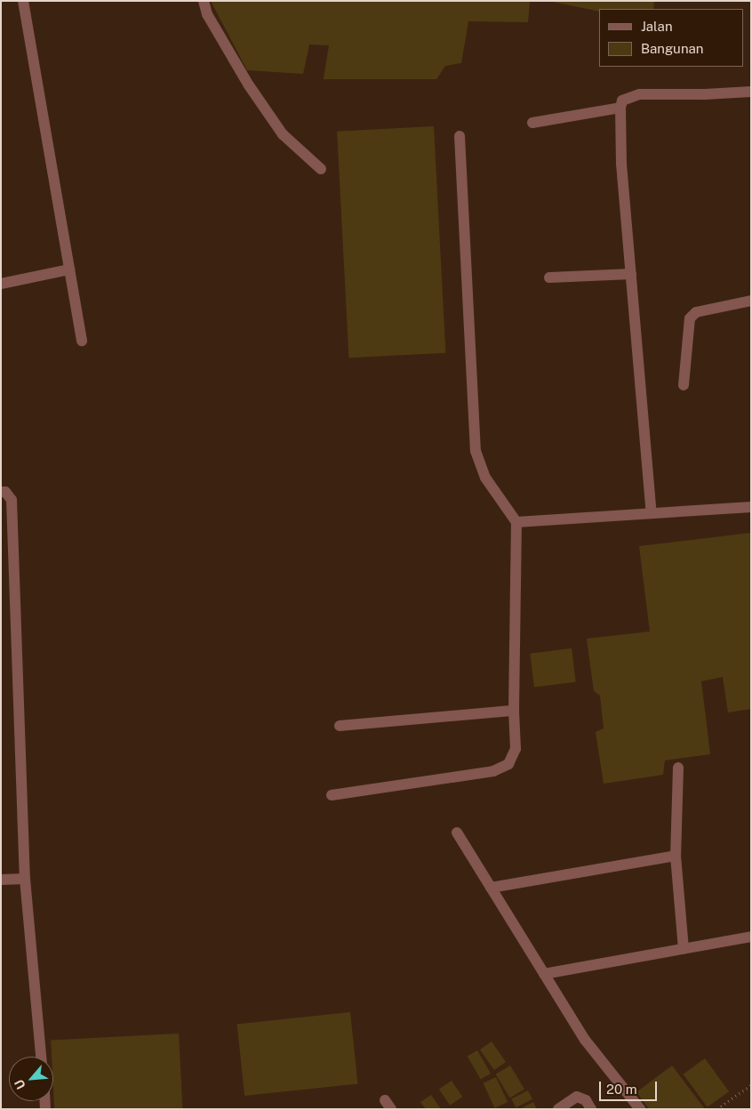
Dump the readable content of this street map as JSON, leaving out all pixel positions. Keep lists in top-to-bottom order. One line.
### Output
{"legend":["Jalan","Bangunan"],"scale_bar":"20 m","north":"bottom left"}
